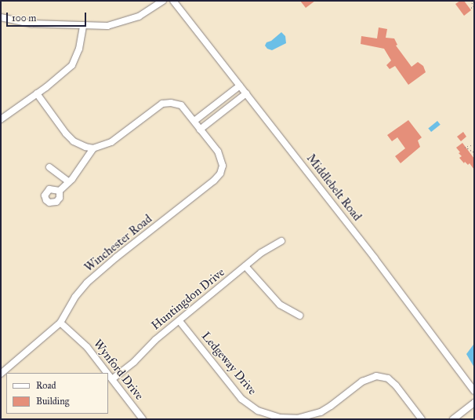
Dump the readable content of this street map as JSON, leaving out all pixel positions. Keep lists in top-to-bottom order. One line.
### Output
{"streets":{"street":["Middlebelt Road","Winchester Road","Huntingdon Drive","Ledgeway Drive","Wynford Drive"]},"crossings":[["Winchester Road","Wynford Drive"],["Huntingdon Drive","Ledgeway Drive"],["Huntingdon Drive","Wynford Drive"]],"legend":["Road","Building"],"scale_bar":"100 m"}
